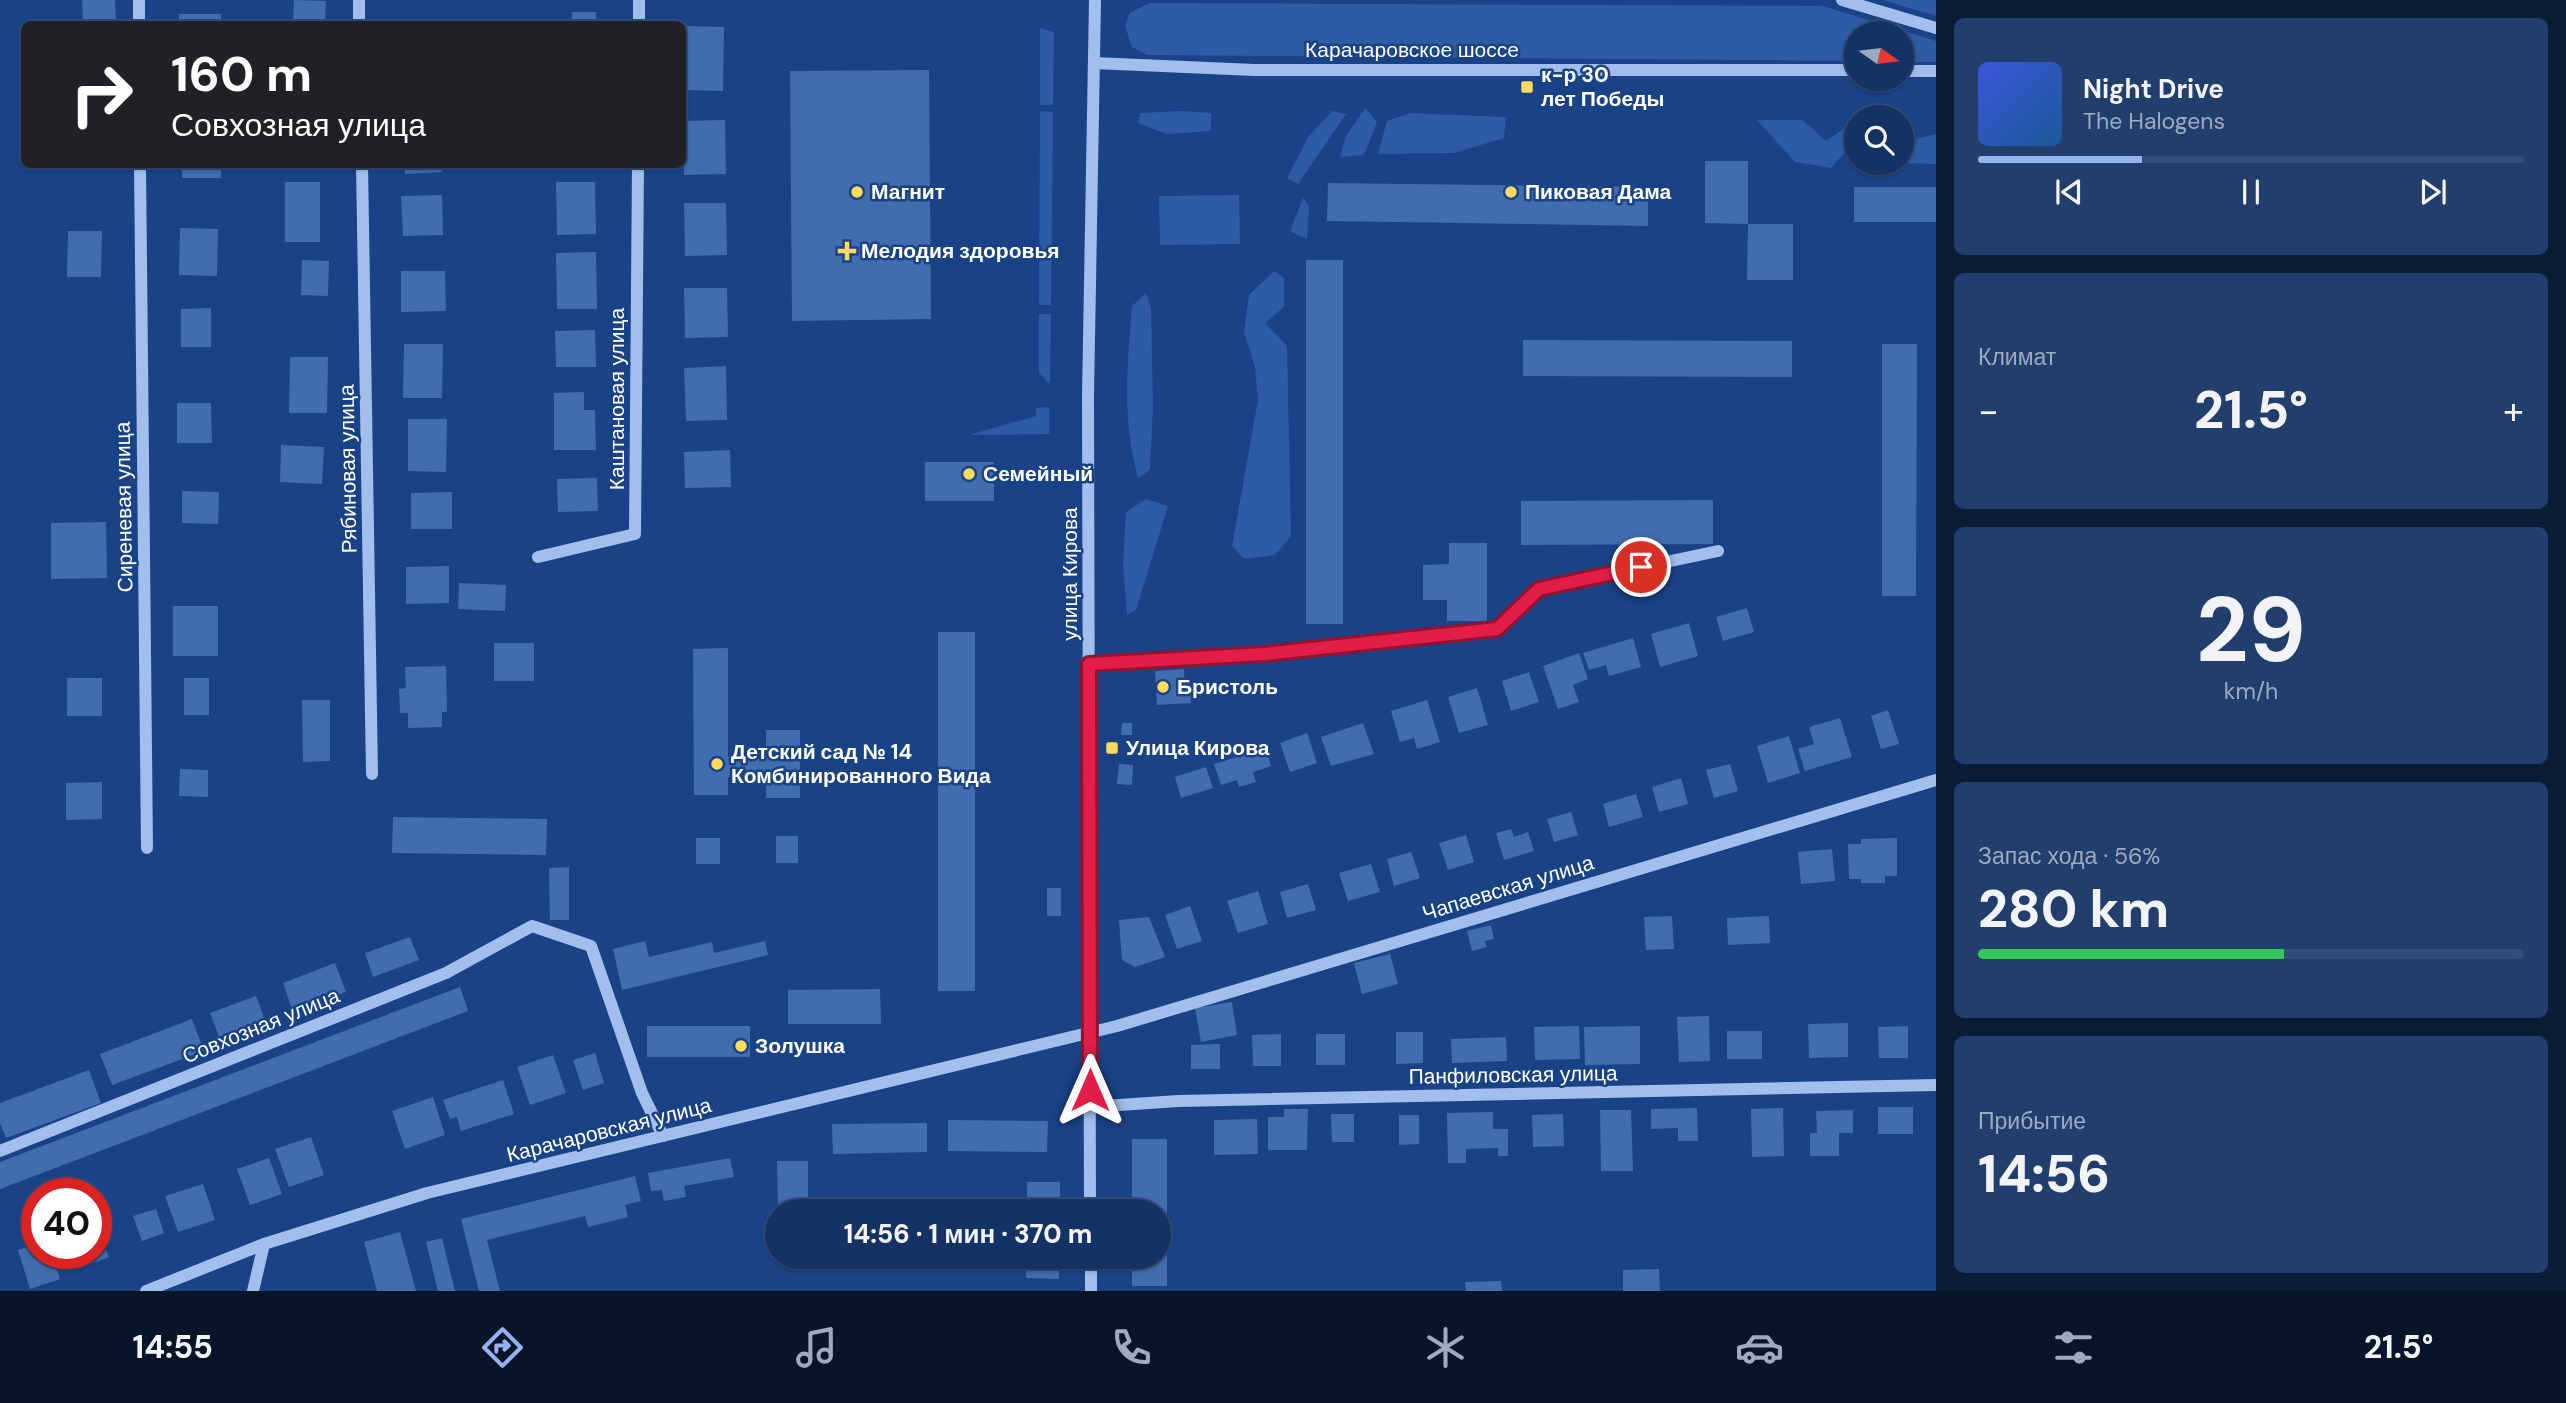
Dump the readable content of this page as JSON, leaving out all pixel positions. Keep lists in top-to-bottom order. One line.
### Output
{"streets":{"street":["Карачаровское шоссе","Каштановая улица","Рябиновая улица","Сиреневая улица","улица Кирова","Чапаевская улица","Совхозная улица","Панфиловская улица","Карачаровская улица"]},"crossings":[["Карачаровское шоссе","улица Кирова"],["улица Кирова","Чапаевская улица"],["улица Кирова","Панфиловская улица"],["улица Кирова","Карачаровская улица"],["Чапаевская улица","Карачаровская улица"],["Совхозная улица","Карачаровская улица"]],"places":{"transit":["к-р 30 лет Победы","Улица Кирова"],"other":["Магнит","Пиковая Дама","Семейный","Бристоль","Детский сад № 14 Комбинированного Вида","Золушка"],"health":["Мелодия здоровья"]},"north":"right","page":{"turn":["160 m","Совхозная улица"],"song":["Night Drive","The Halogens"],"tile":["Климат",["29","km/h"],["Запас хода · 56%","280 km"],["Прибытие","14:56"]],"heat":["−","21.5°","+"],"limit":"40","trip":"14:56 · 1 мин · 370 m","tabs":["14:55","21.5°"]}}
